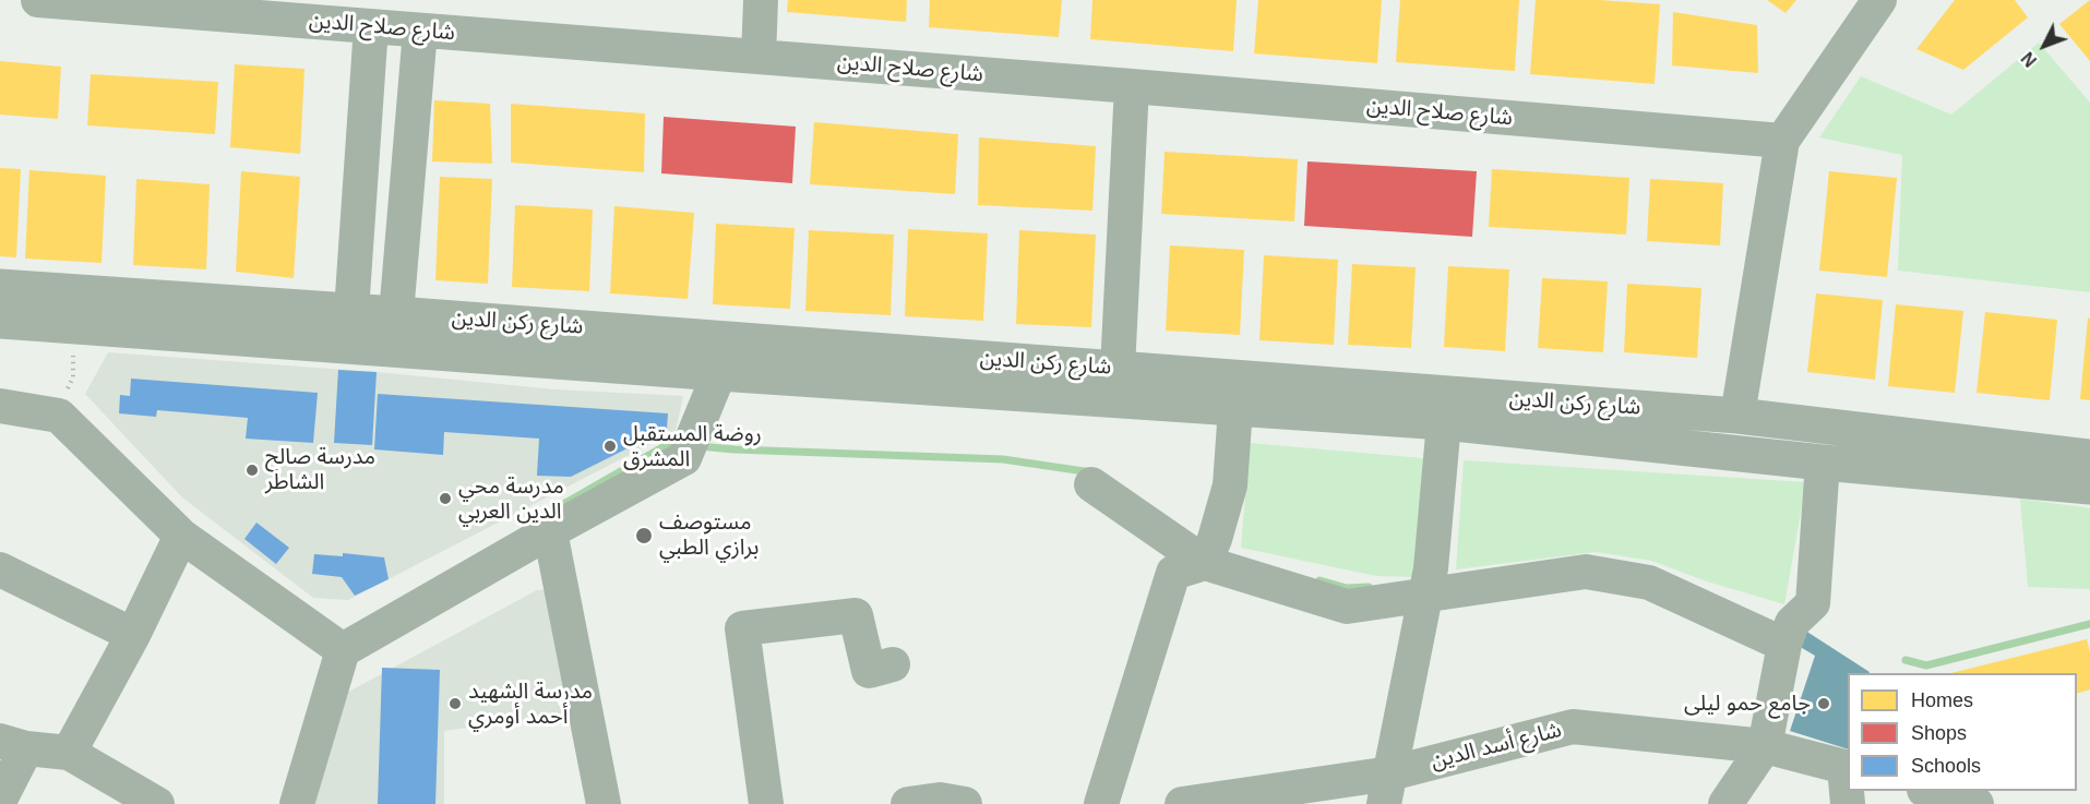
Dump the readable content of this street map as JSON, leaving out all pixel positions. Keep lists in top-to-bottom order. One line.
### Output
{"streets":{"main road":["شارع ركن الدين"],"street":["شارع صلاح الدين","شارع أسد الدين"]},"places":["روضة المستقبل المشرق","مدرسة صالح الشاطر","مدرسة محي الدين العربي","مستوصف برازي الطبي","مدرسة الشهيد أحمد أومري","جامع حمو ليلى"],"legend":["Homes","Shops","Schools"],"north":"bottom left"}
